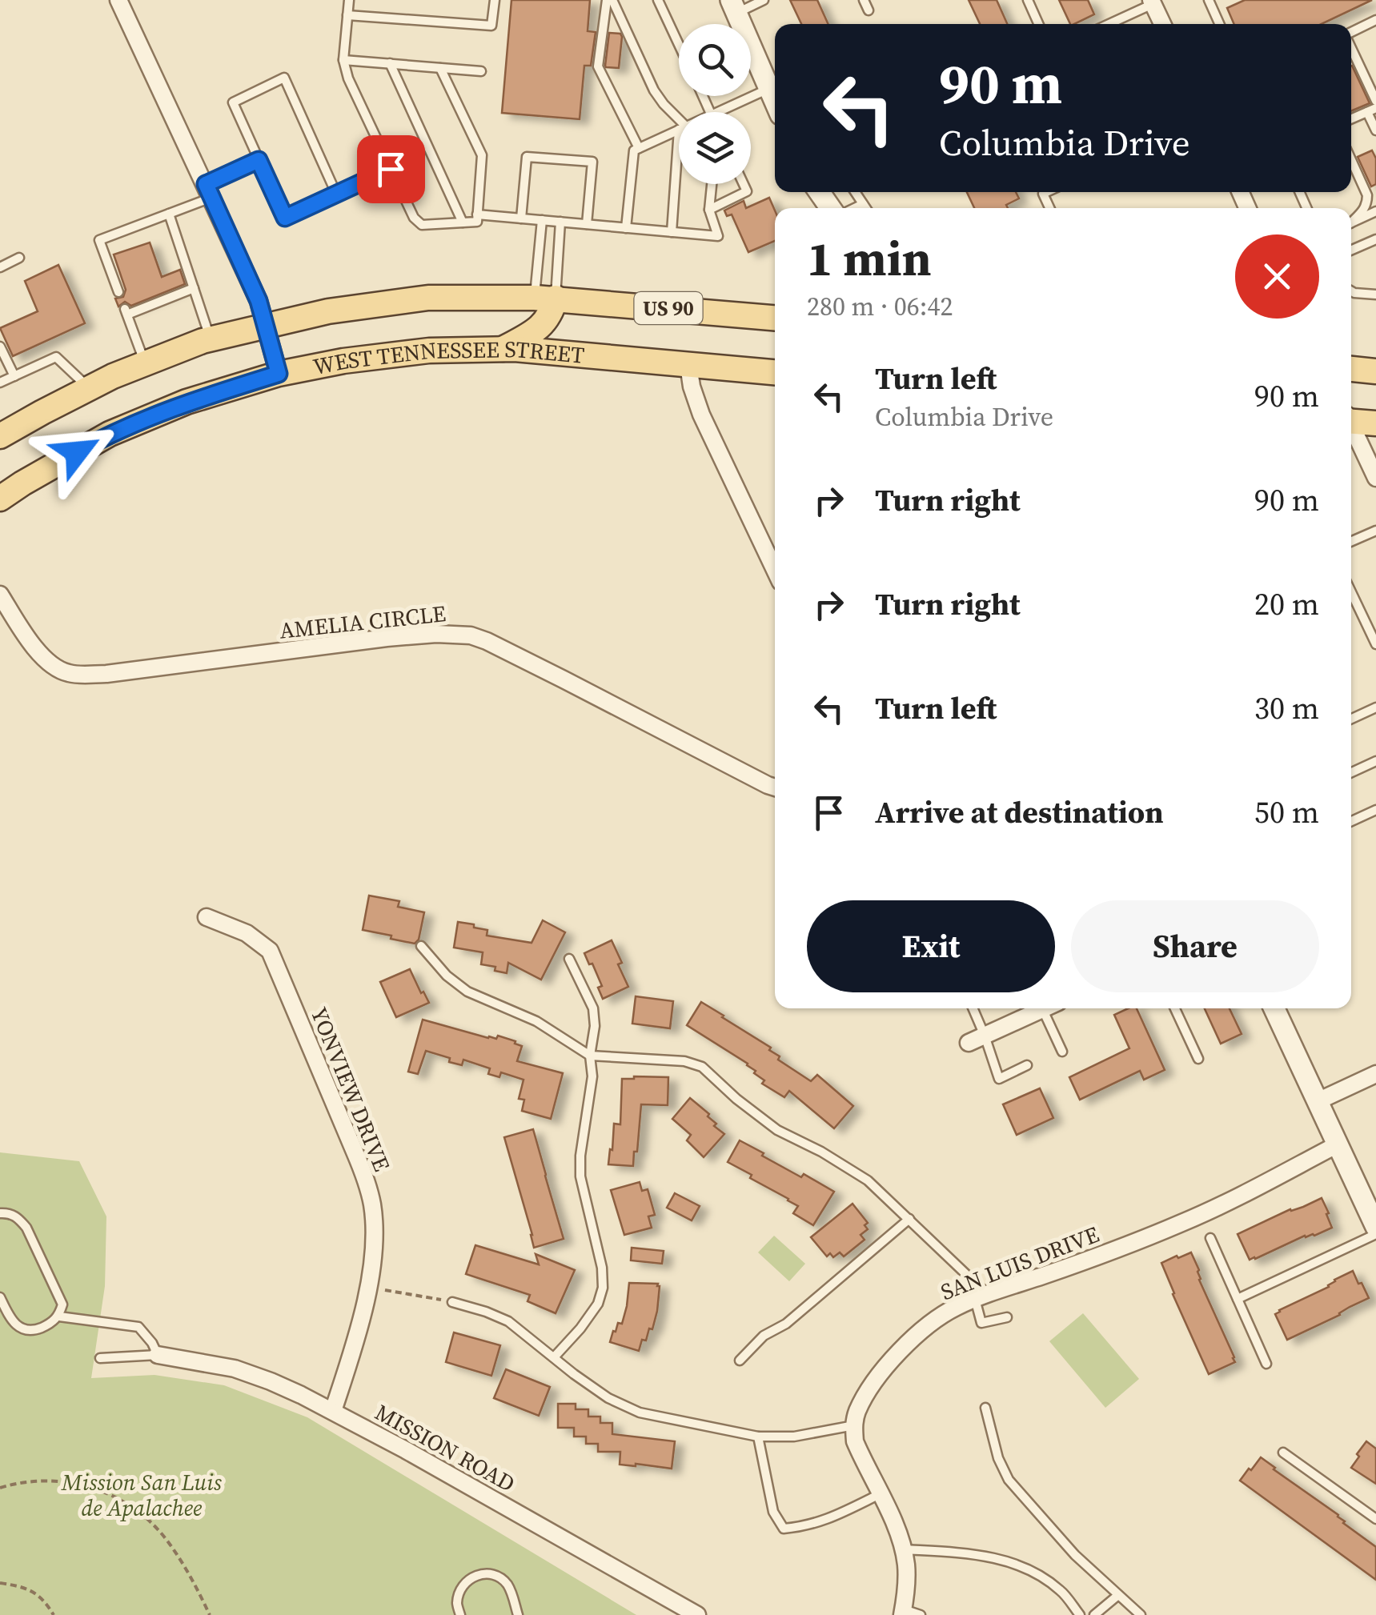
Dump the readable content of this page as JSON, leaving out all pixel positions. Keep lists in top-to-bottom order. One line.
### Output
{"streets":{"main road":["US 90","WEST TENNESSEE STREET"],"street":["AMELIA CIRCLE","YONVIEW DRIVE","SAN LUIS DRIVE","MISSION ROAD"]},"crossings":[["YONVIEW DRIVE","MISSION ROAD"]],"parks":["Mission San Luis de Apalachee"],"page":{"turn":["90 m","Columbia Drive"],"heading":["1 min","280 m · 06:42"],"list":[{"name":"Turn left","note":"Columbia Drive","value":"90 m"},{"name":"Turn right","value":"90 m"},{"name":"Turn right","value":"20 m"},{"name":"Turn left","value":"30 m"},{"name":"Arrive at destination","value":"50 m"}],"buttons":["Exit","Share"]}}
